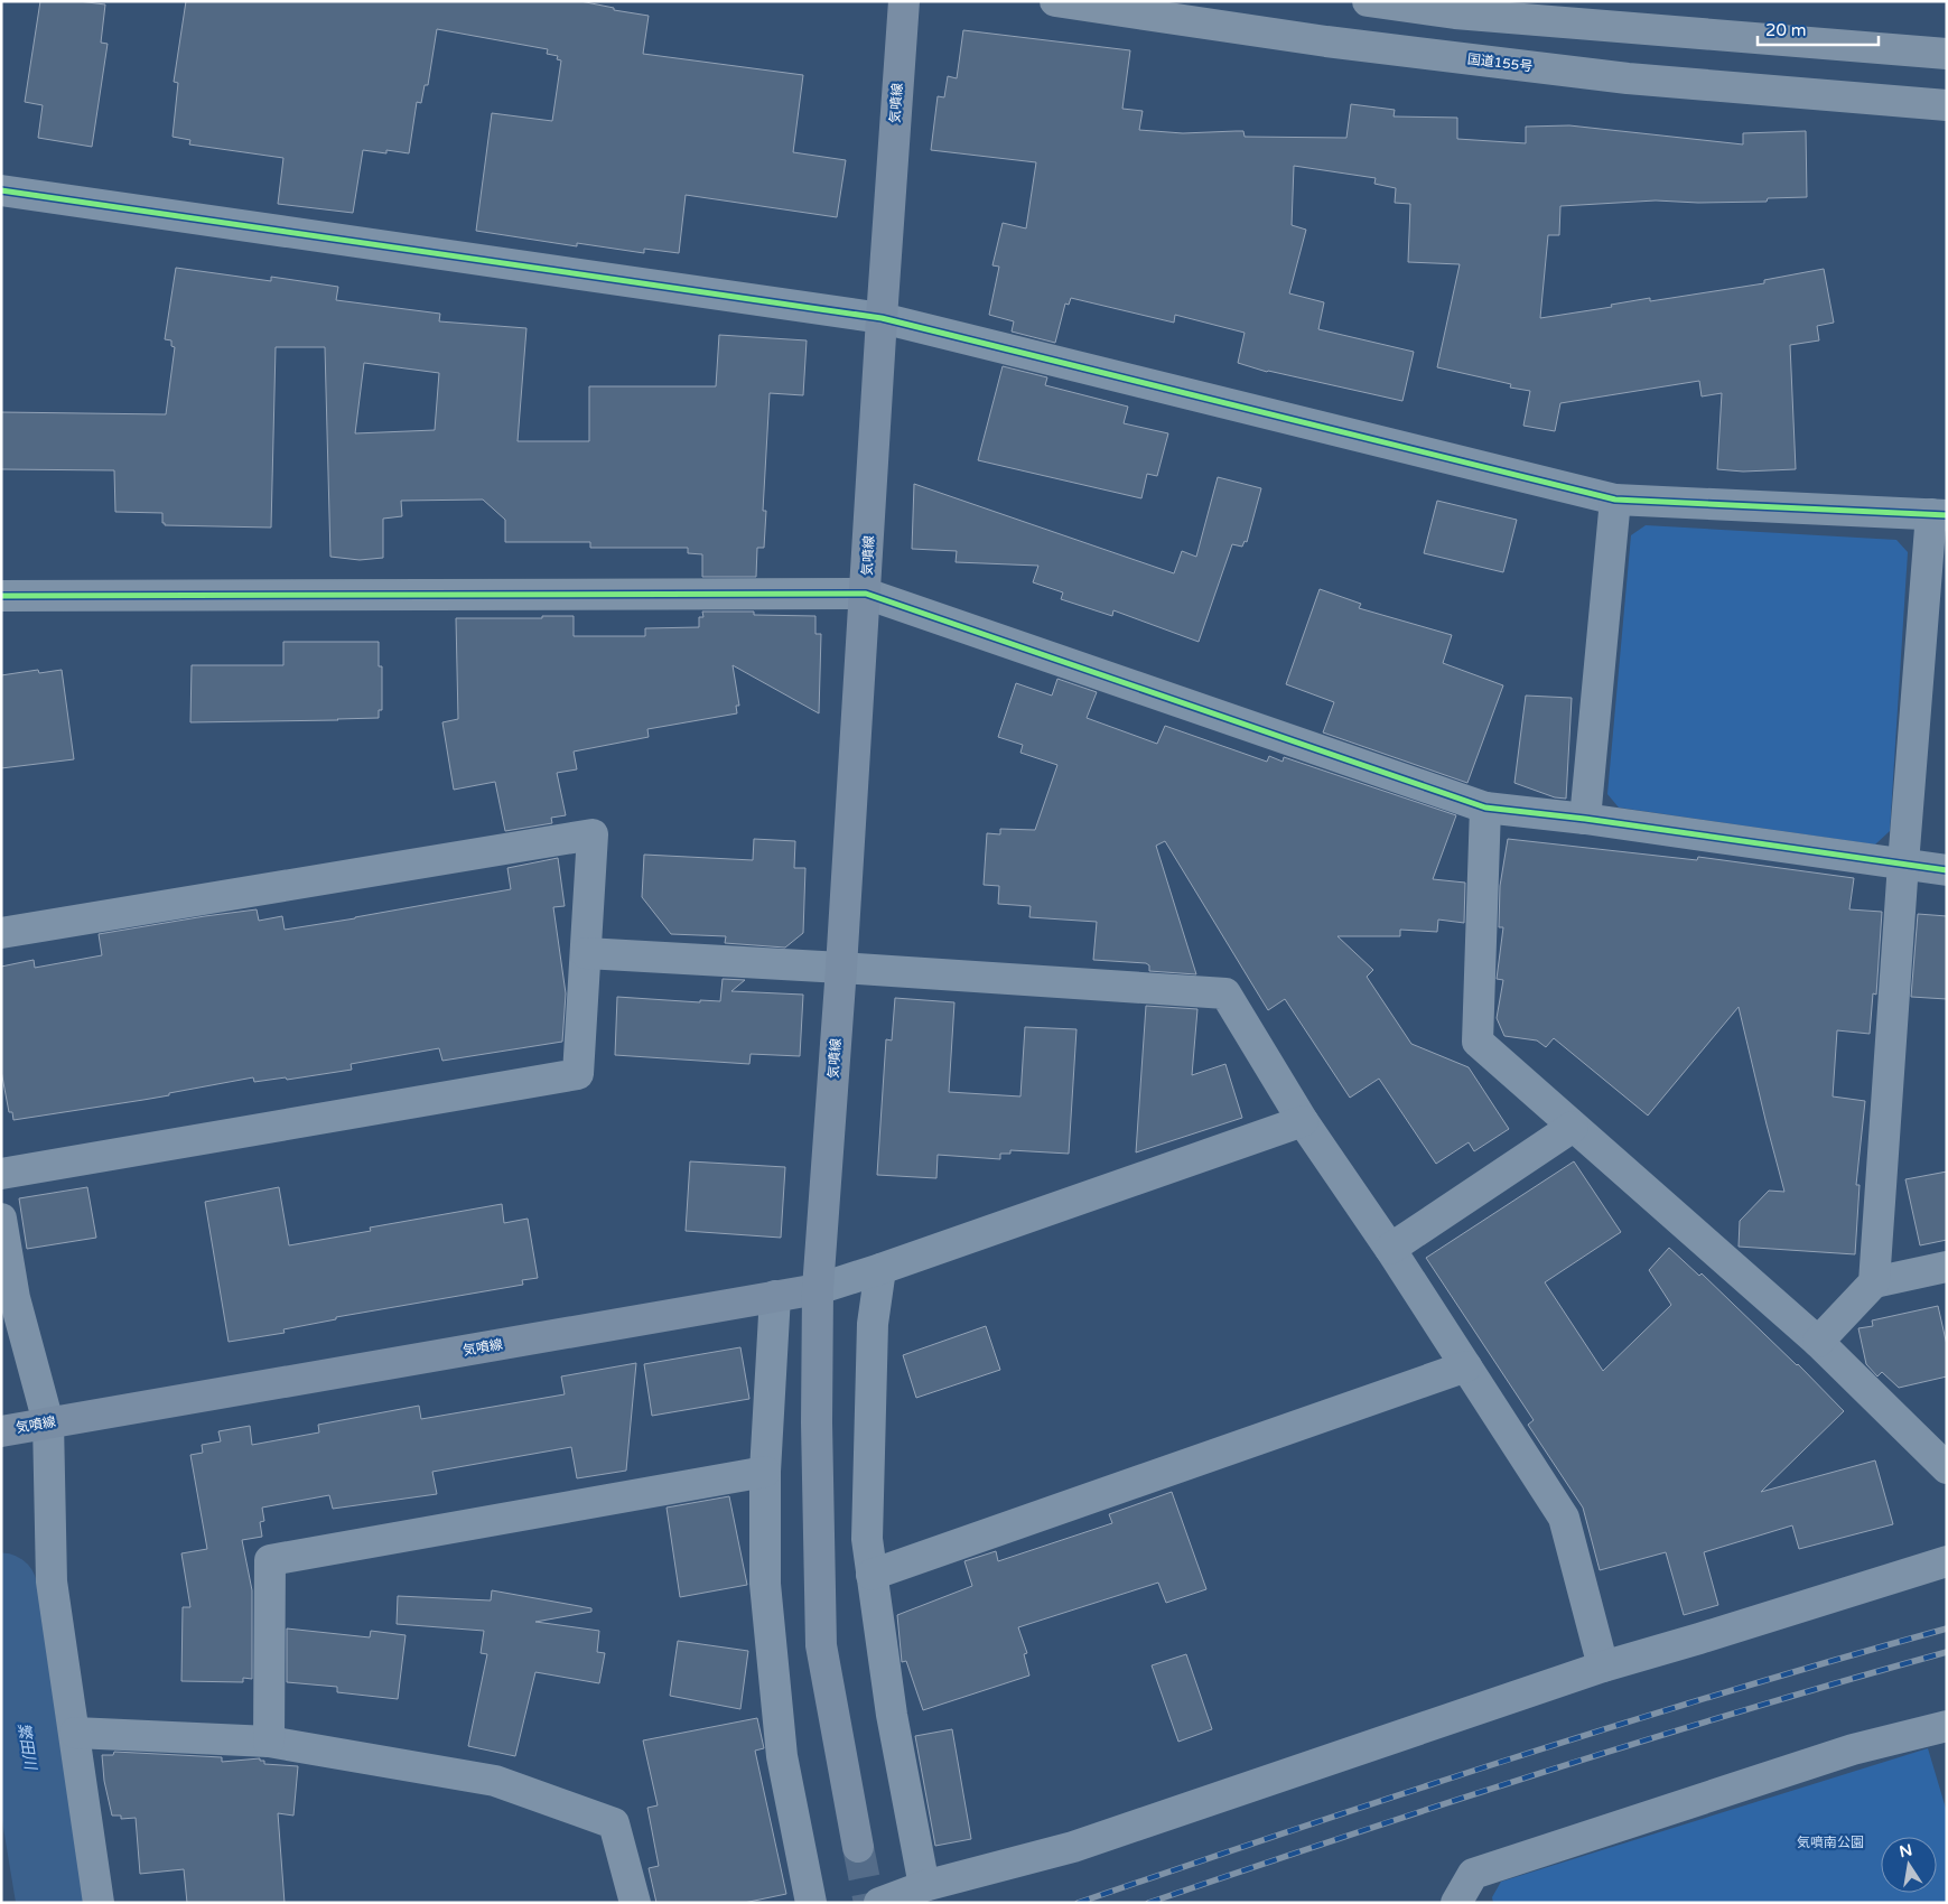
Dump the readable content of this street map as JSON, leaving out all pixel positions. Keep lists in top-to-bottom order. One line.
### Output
{"streets":{"highway":["国道155号"],"street":["気噴線"]},"water":["繁田川"],"parks":["気噴南公園"],"scale_bar":"20 m","north":"top"}
